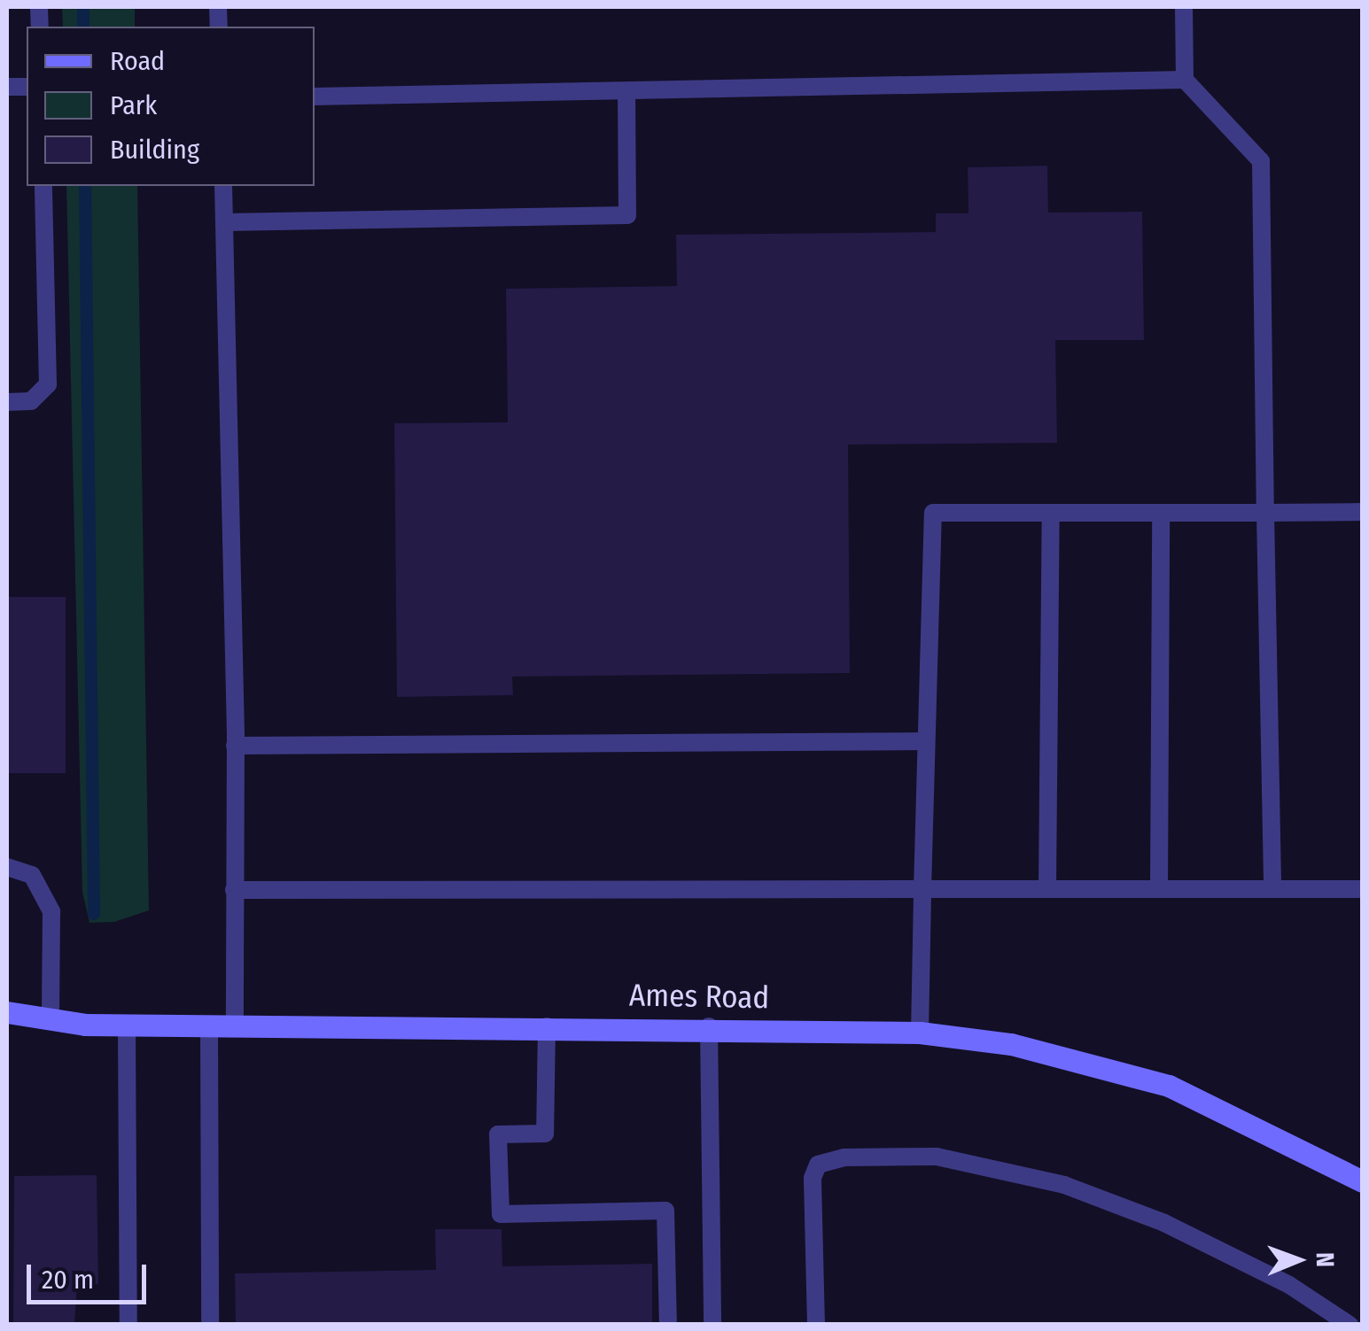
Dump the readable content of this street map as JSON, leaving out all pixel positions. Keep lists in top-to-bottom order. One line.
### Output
{"streets":{"street":["Ames Road"]},"legend":["Road","Park","Building"],"scale_bar":"20 m","north":"right"}
